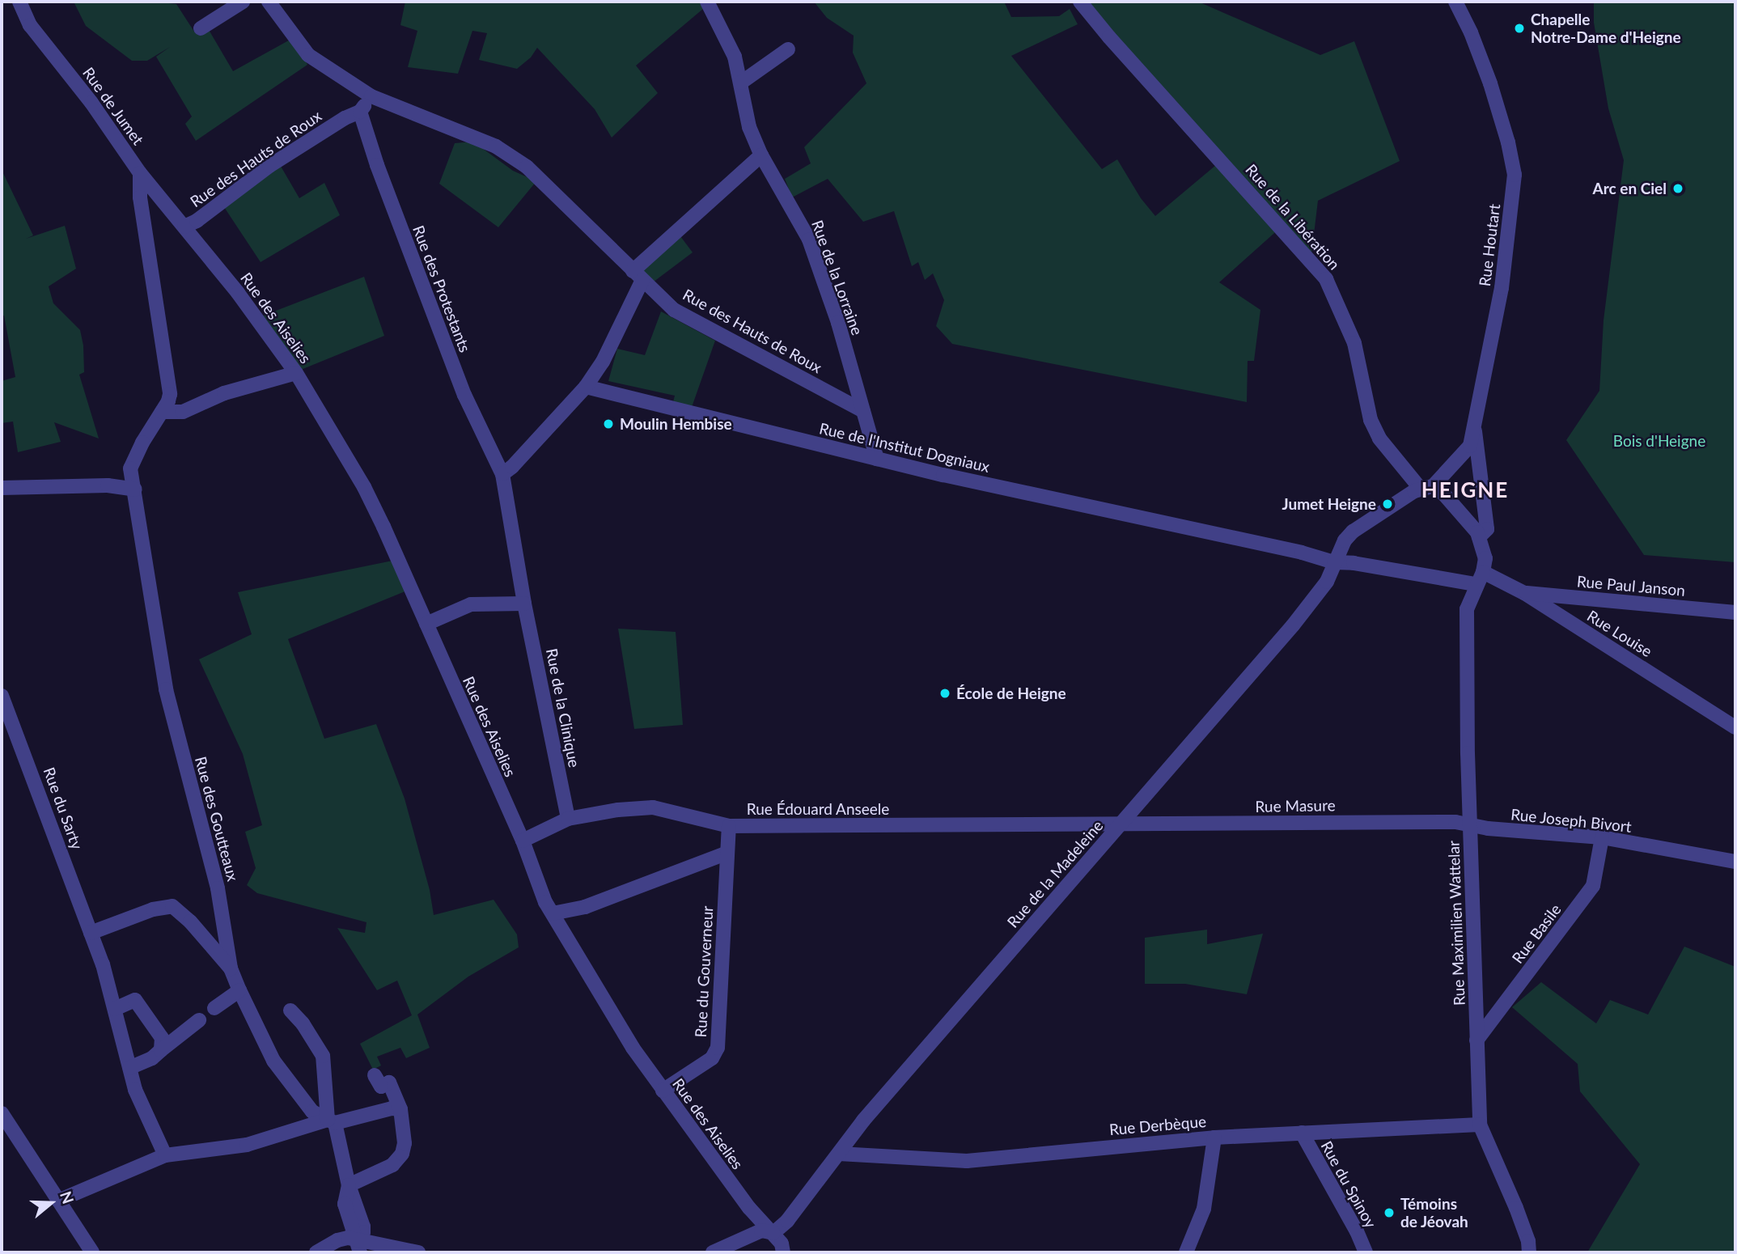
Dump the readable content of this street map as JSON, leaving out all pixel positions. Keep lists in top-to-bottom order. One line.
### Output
{"streets":{"street":["Rue de Jumet","Rue des Hauts de Roux","Rue de la Libération","Rue Houtart","Rue de la Lorraine","Rue des Protestants","Rue des Aiselies","Rue de l'Institut Dogniaux","Rue Paul Janson","Rue Louise","Rue de la Clinique","Rue Masure","Rue du Sarty","Rue Édouard Anseele","Rue des Goutteaux","Rue Joseph Bivort","Rue de la Madeleine","Rue Maximilien Wattelar","Rue Basile","Rue du Gouverneur","Rue Derbèque","Rue du Spinoy"]},"crossings":[["Rue de Jumet","Rue des Hauts de Roux"],["Rue de Jumet","Rue des Aiselies"],["Rue de Jumet","Rue des Goutteaux"],["Rue des Hauts de Roux","Rue de la Lorraine"],["Rue des Hauts de Roux","Rue des Protestants"],["Rue des Hauts de Roux","Rue des Aiselies"],["Rue de la Libération","Rue Houtart"],["Rue de la Libération","Rue de la Madeleine"],["Rue Houtart","Rue de la Madeleine"],["Rue de la Lorraine","Rue de l'Institut Dogniaux"],["Rue des Protestants","Rue de la Clinique"],["Rue des Aiselies","Rue Édouard Anseele"],["Rue des Aiselies","Rue de la Madeleine"],["Rue des Aiselies","Rue du Gouverneur"],["Rue de l'Institut Dogniaux","Rue Louise"],["Rue de l'Institut Dogniaux","Rue de la Madeleine"],["Rue Paul Janson","Rue Louise"],["Rue Louise","Rue Maximilien Wattelar"],["Rue de la Clinique","Rue Édouard Anseele"],["Rue Masure","Rue Édouard Anseele"],["Rue Masure","Rue Joseph Bivort"],["Rue Masure","Rue de la Madeleine"],["Rue Masure","Rue Maximilien Wattelar"],["Rue Édouard Anseele","Rue de la Madeleine"],["Rue Édouard Anseele","Rue du Gouverneur"],["Rue Joseph Bivort","Rue Maximilien Wattelar"],["Rue Joseph Bivort","Rue Basile"],["Rue de la Madeleine","Rue Derbèque"],["Rue Maximilien Wattelar","Rue Basile"],["Rue Maximilien Wattelar","Rue Derbèque"],["Rue Derbèque","Rue du Spinoy"]],"districts":["HEIGNE"],"parks":["Bois d'Heigne"],"places":["Chapelle Notre-Dame d'Heigne","Arc en Ciel","Moulin Hembise","Jumet Heigne","École de Heigne","Témoins de Jéovah"],"north":"right"}
